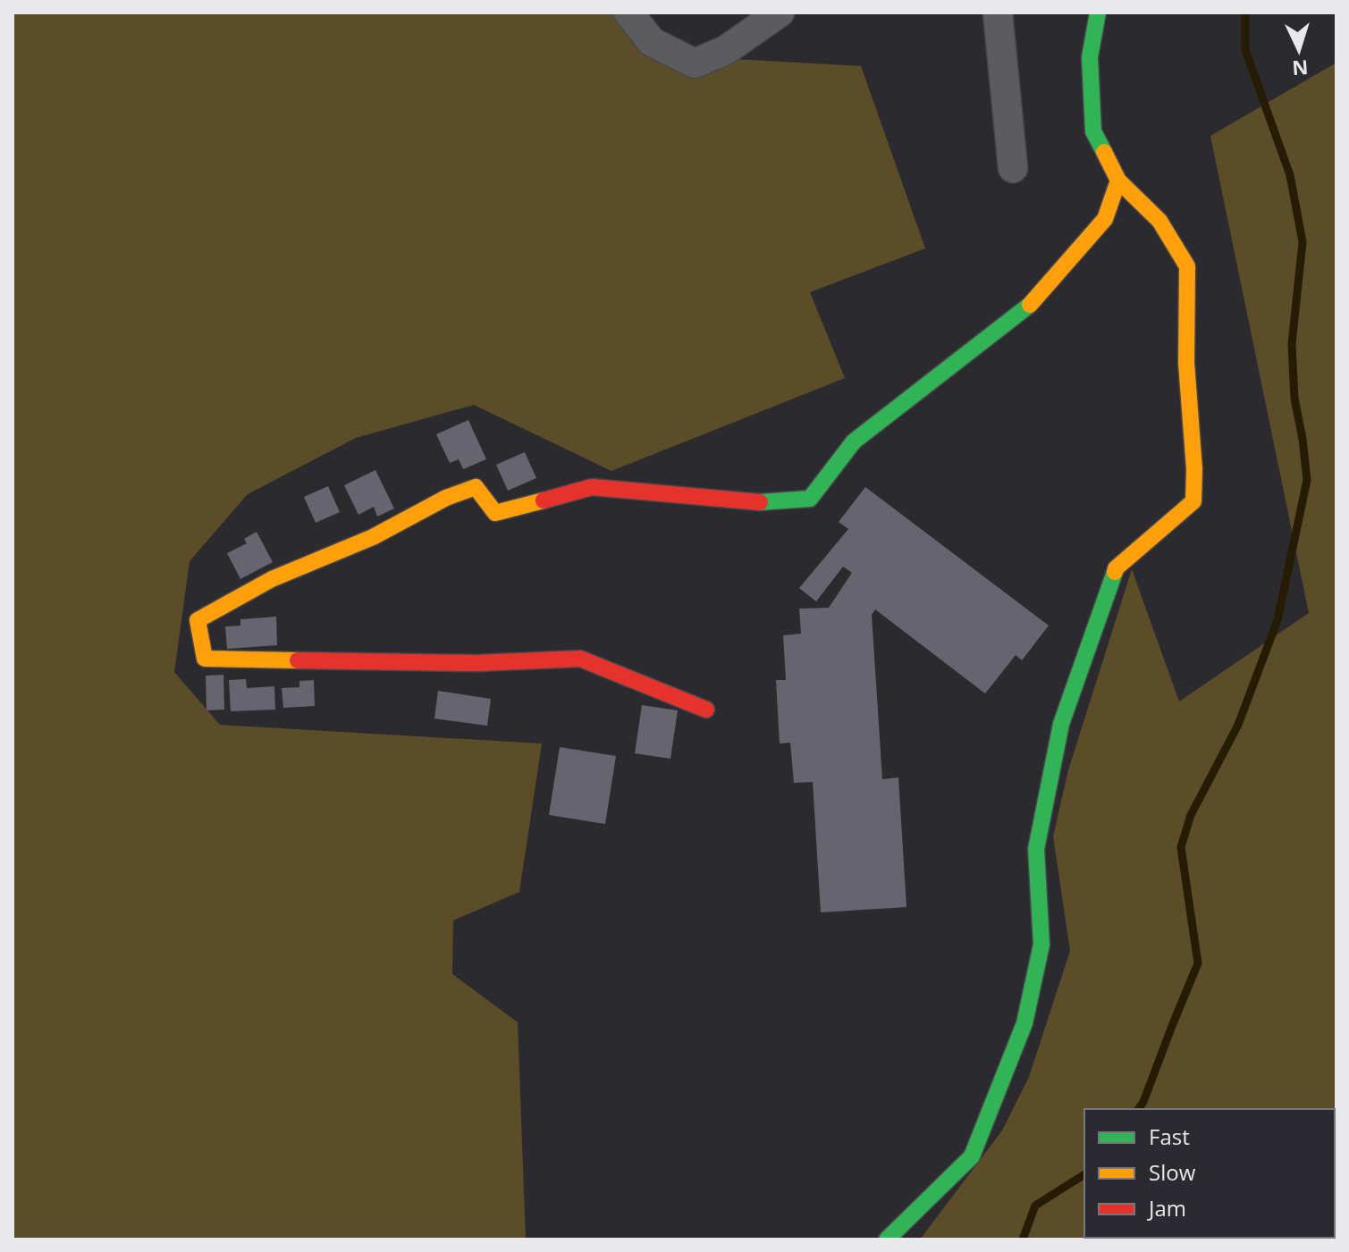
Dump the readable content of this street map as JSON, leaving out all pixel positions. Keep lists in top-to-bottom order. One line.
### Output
{"legend":["Fast","Slow","Jam"],"north":"bottom"}
